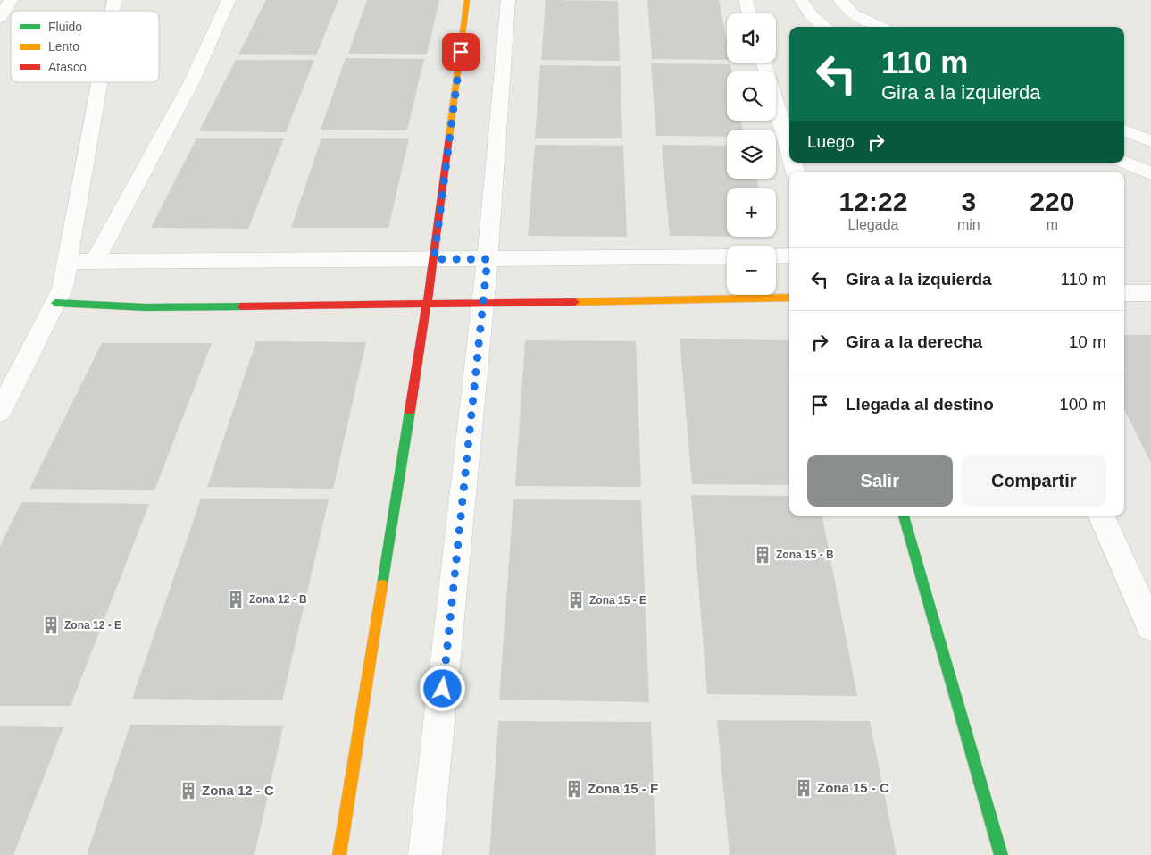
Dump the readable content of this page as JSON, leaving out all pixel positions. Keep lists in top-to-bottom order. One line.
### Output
{"places":{"building":["Zona 15 - B","Zona 12 - B","Zona 15 - E","Zona 12 - E","Zona 15 - C","Zona 15 - F","Zona 12 - C"]},"legend":["Fluido","Lento","Atasco"],"page":{"map_buttons":["+","−"],"turn":["110 m","Gira a la izquierda"],"then":"Luego","eta":["12:22","Llegada","3","min","220","m"],"list":[{"name":"Gira a la izquierda","value":"110 m"},{"name":"Gira a la derecha","value":"10 m"},{"name":"Llegada al destino","value":"100 m"}],"buttons":["Salir","Compartir"]}}
